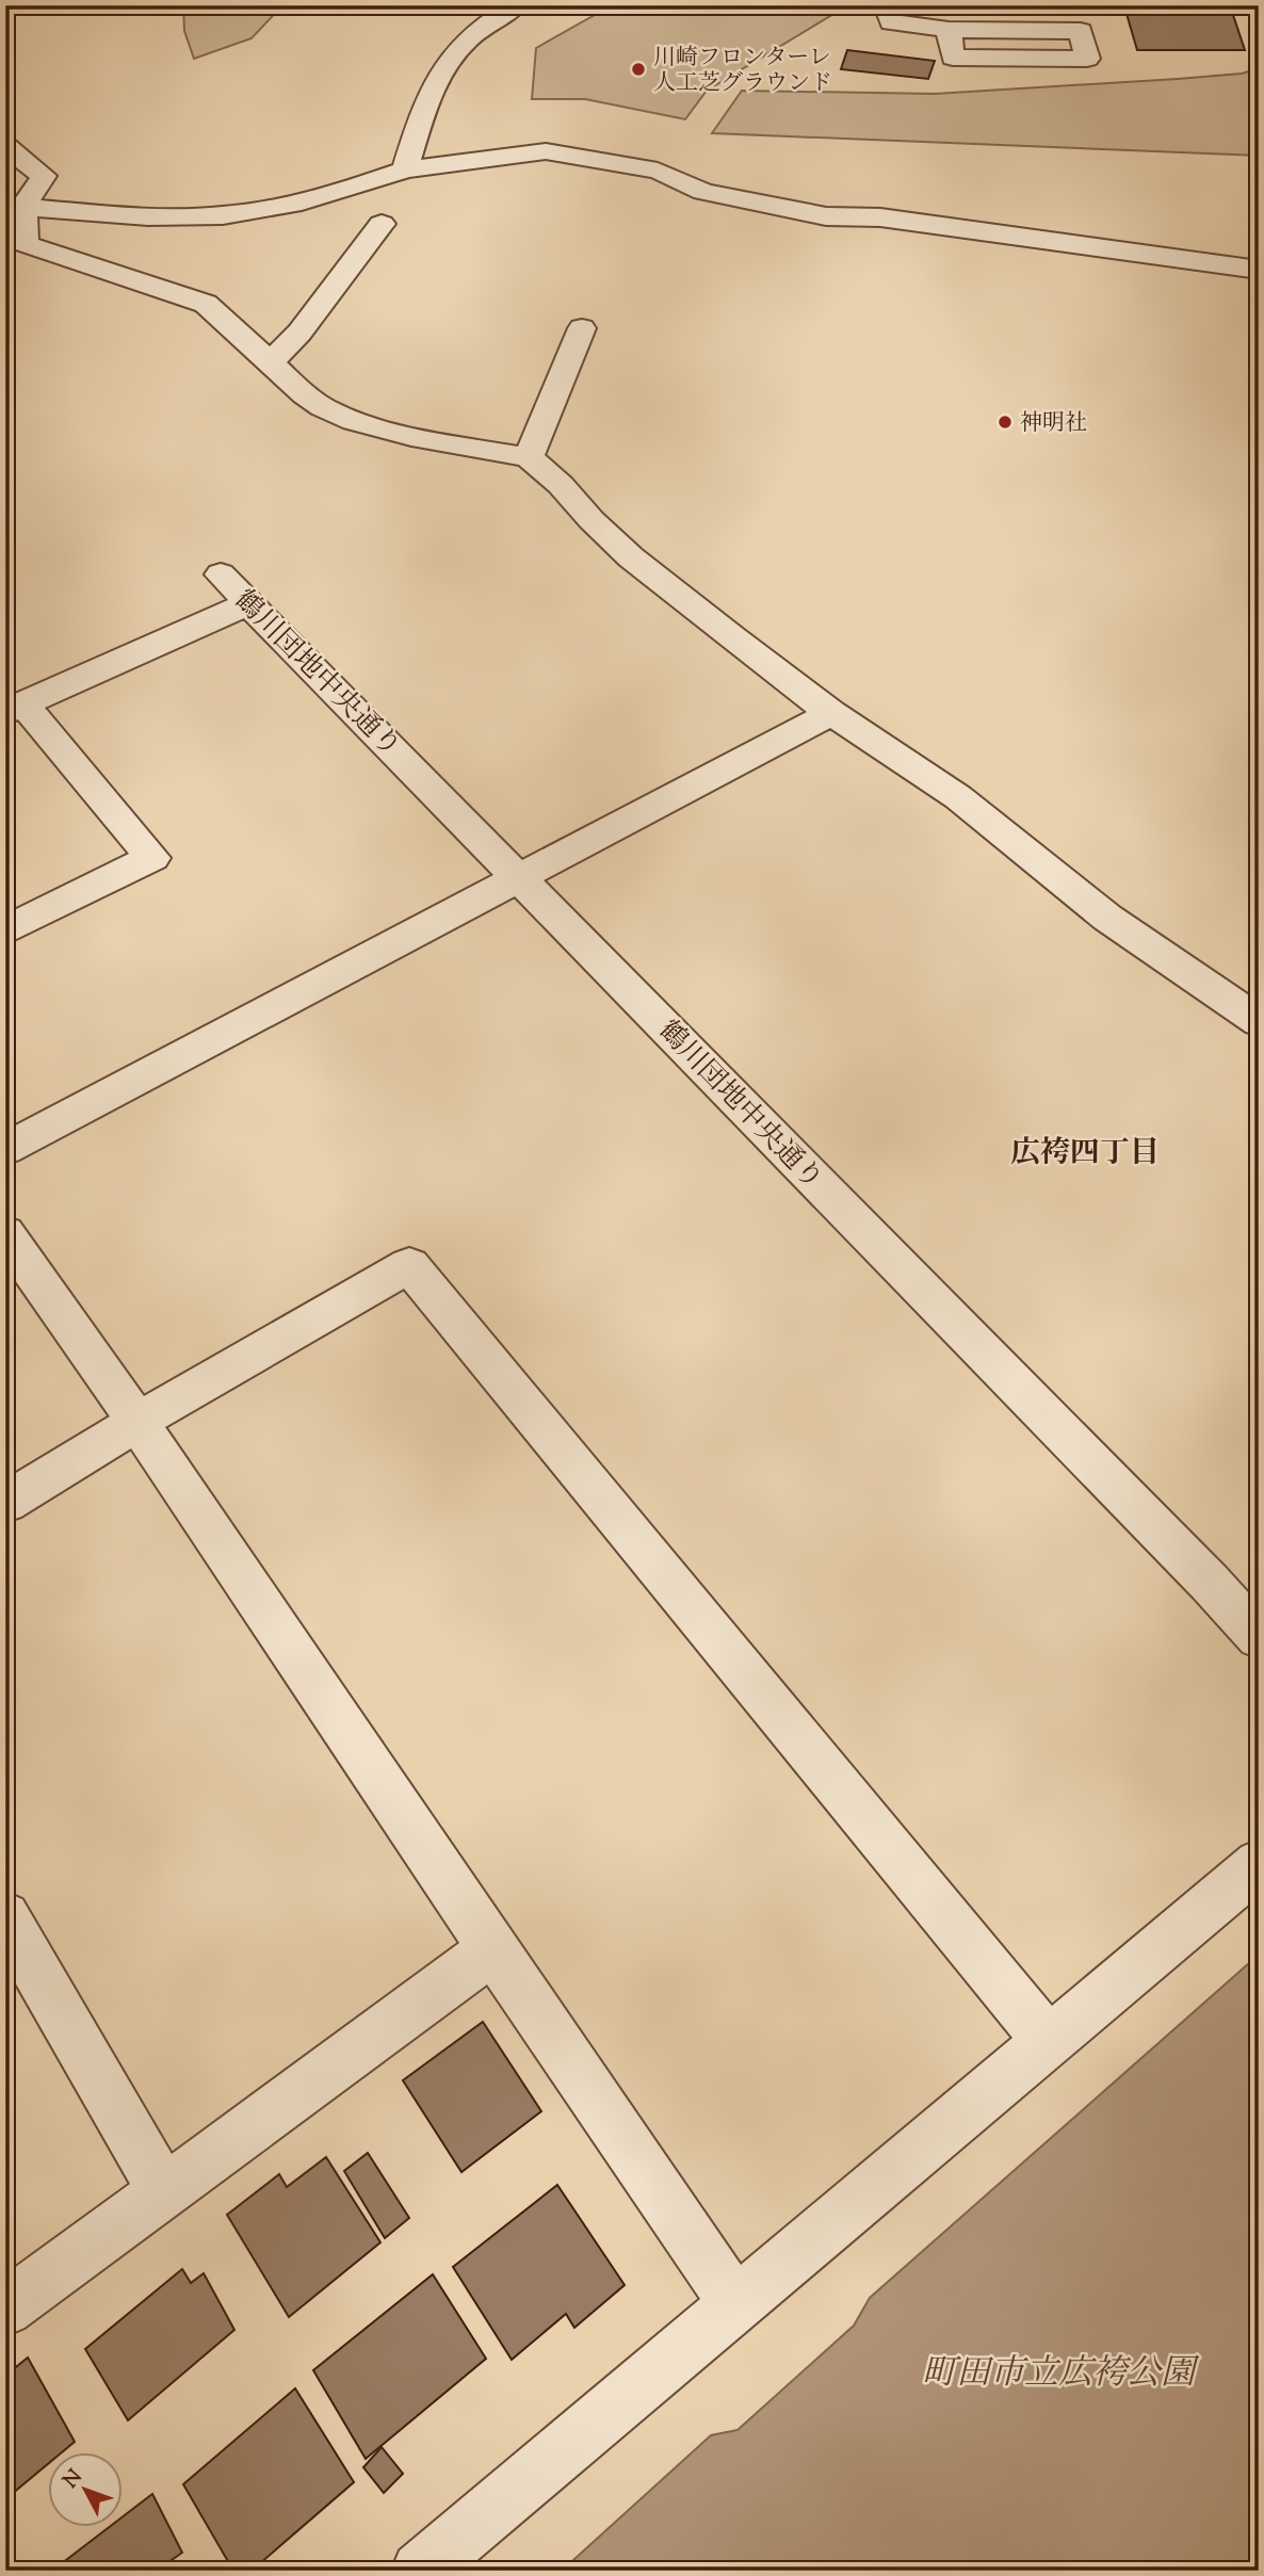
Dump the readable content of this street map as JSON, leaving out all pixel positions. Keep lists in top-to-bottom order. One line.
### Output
{"streets":{"street":["鶴川団地中央通り"]},"districts":["広袴四丁目"],"parks":["町田市立広袴公園"],"places":["川崎フロンターレ 人工芝グラウンド","神明社"],"north":"top left"}
